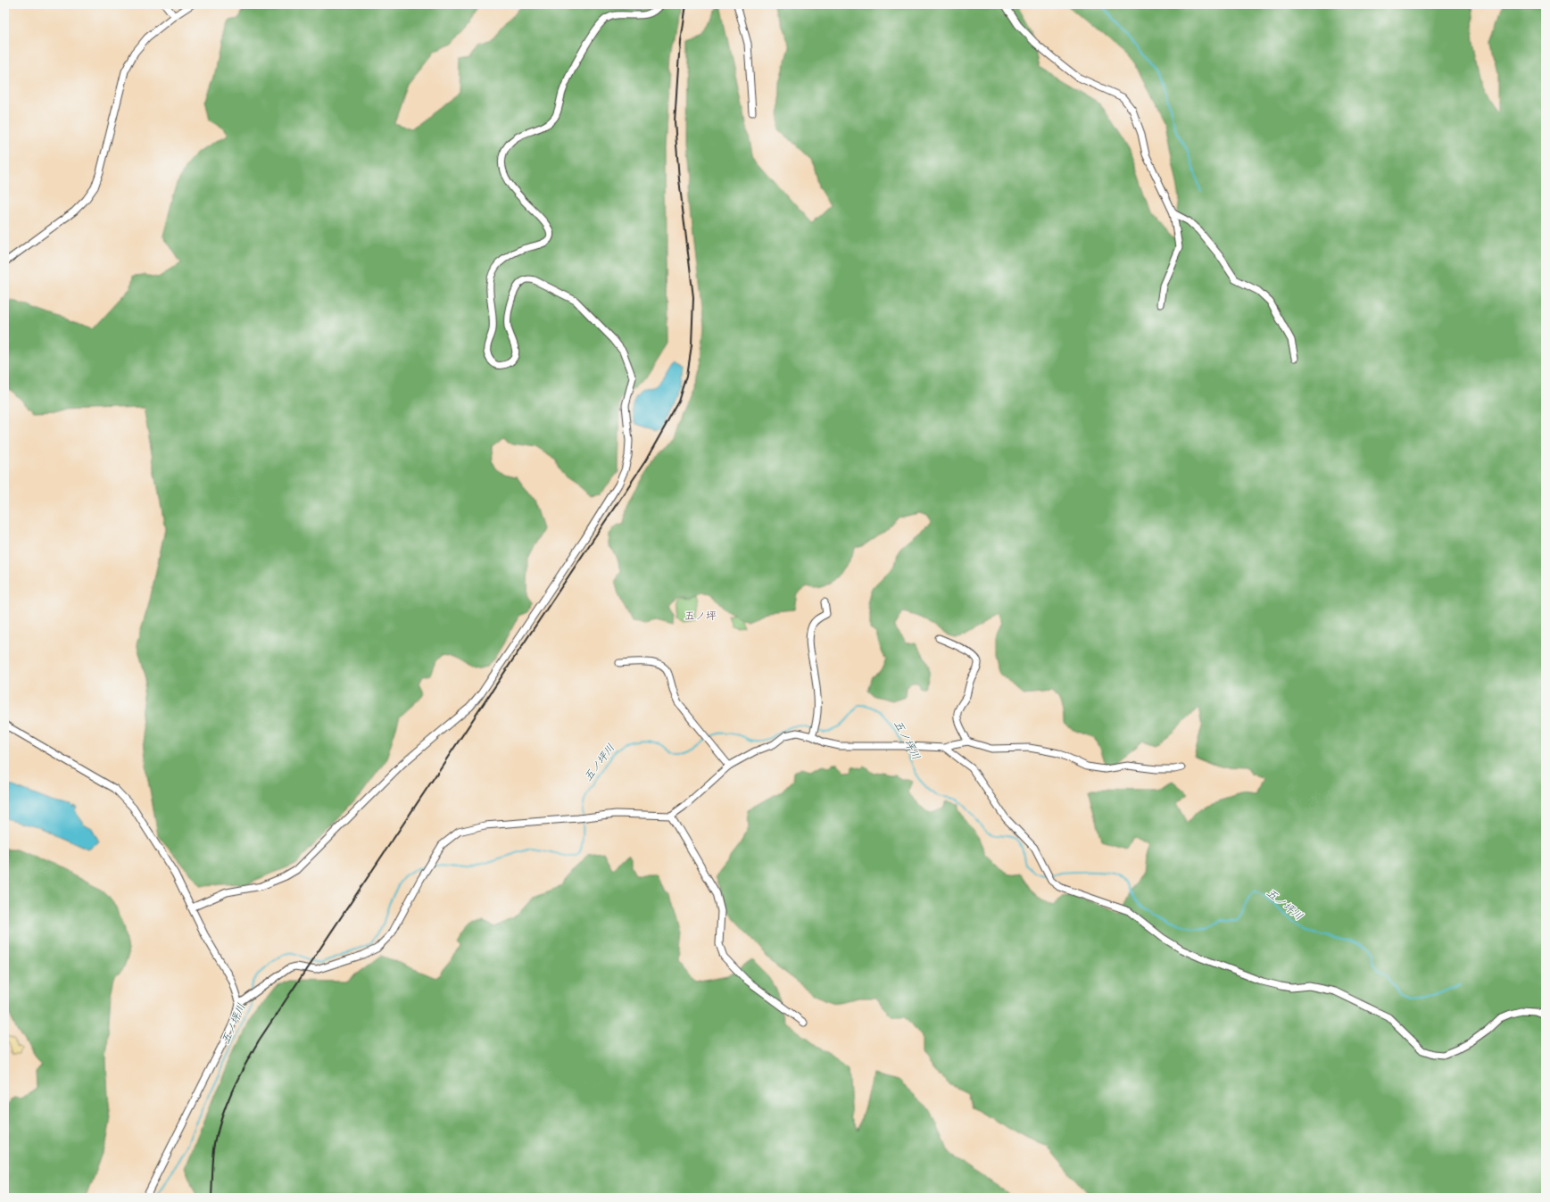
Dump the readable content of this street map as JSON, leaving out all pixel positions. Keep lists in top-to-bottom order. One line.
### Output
{"districts":["五ノ坪"],"water":["五ノ坪川"]}
